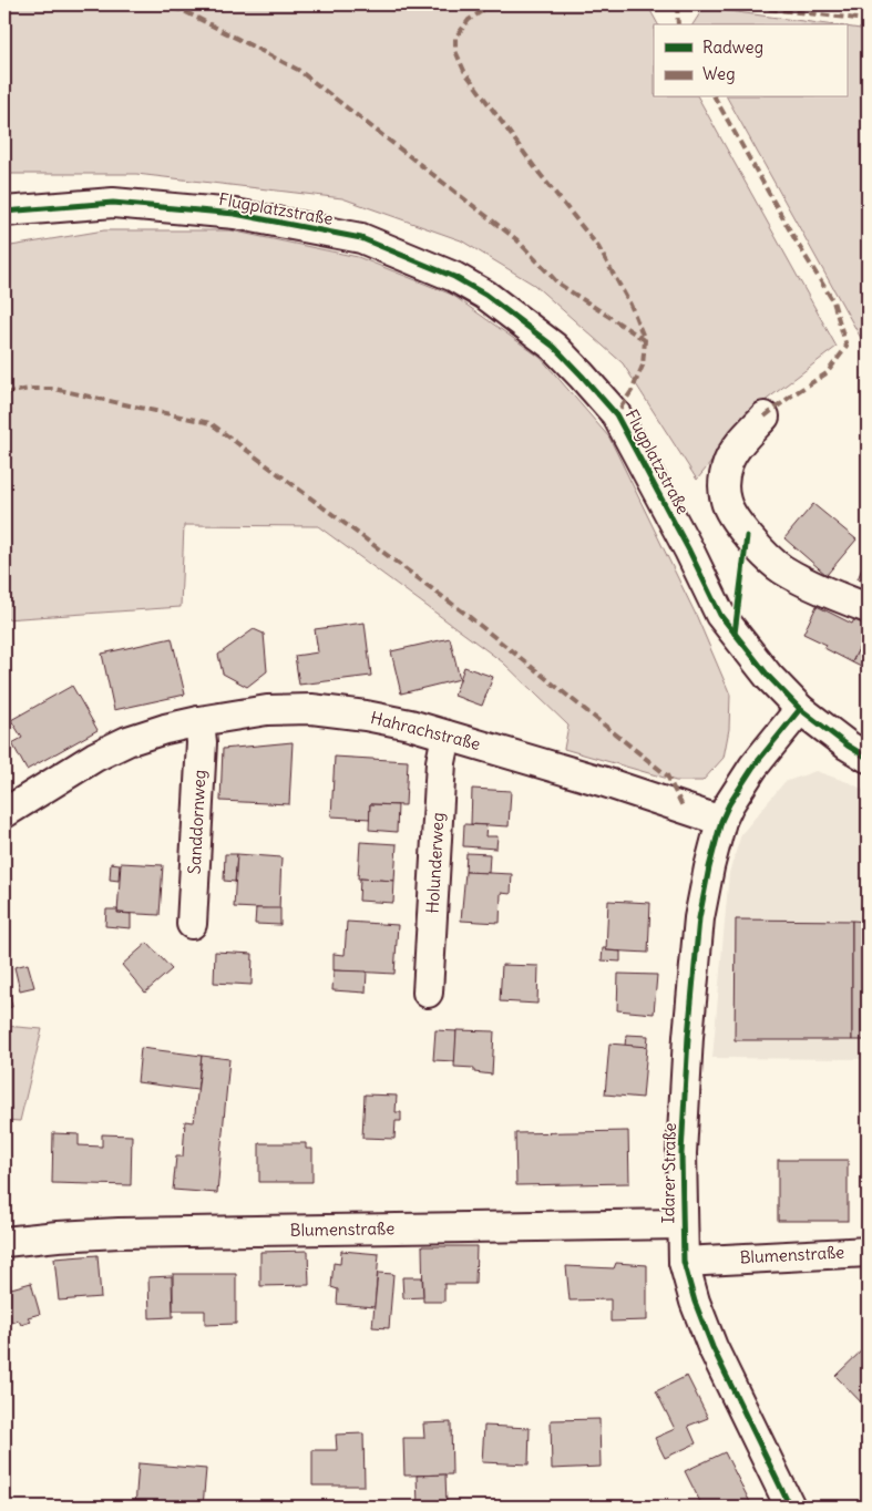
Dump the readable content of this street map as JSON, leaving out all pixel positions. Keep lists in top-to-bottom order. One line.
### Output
{"streets":{"street":["Flugplatzstraße","Hahrachstraße","Sanddornweg","Holunderweg","Idarer Straße","Blumenstraße"]},"crossings":[["Hahrachstraße","Sanddornweg"],["Hahrachstraße","Holunderweg"],["Hahrachstraße","Idarer Straße"],["Idarer Straße","Blumenstraße"]],"legend":["Radweg","Weg"]}
